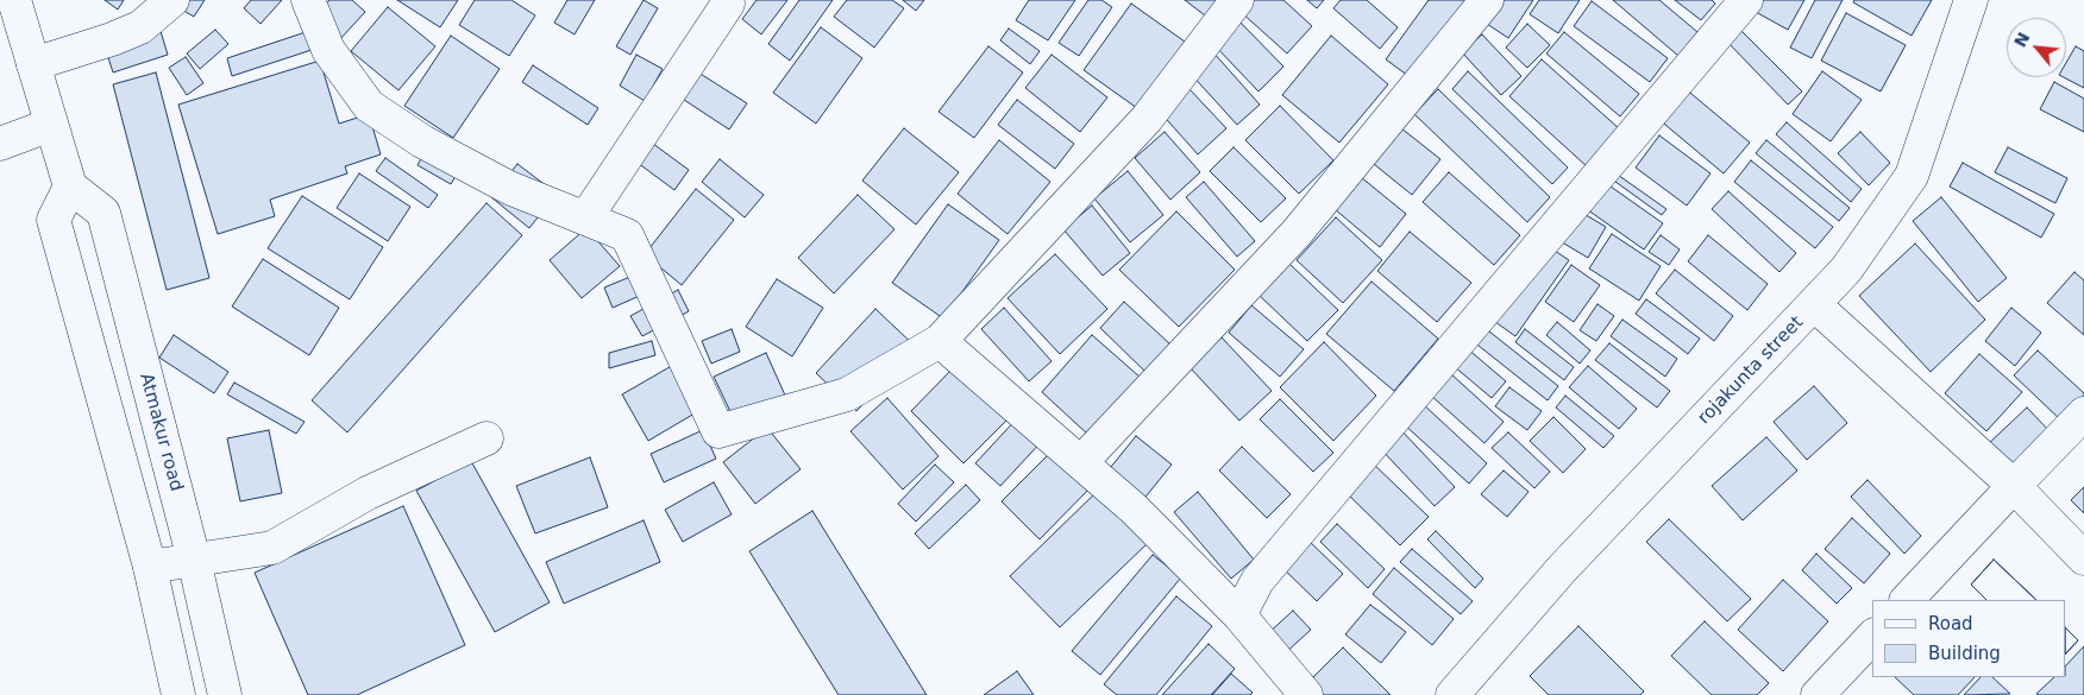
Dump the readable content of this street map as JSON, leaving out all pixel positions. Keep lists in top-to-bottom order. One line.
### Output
{"streets":{"street":["rojakunta street","Atmakur road"]},"legend":["Road","Building"],"north":"top left"}
